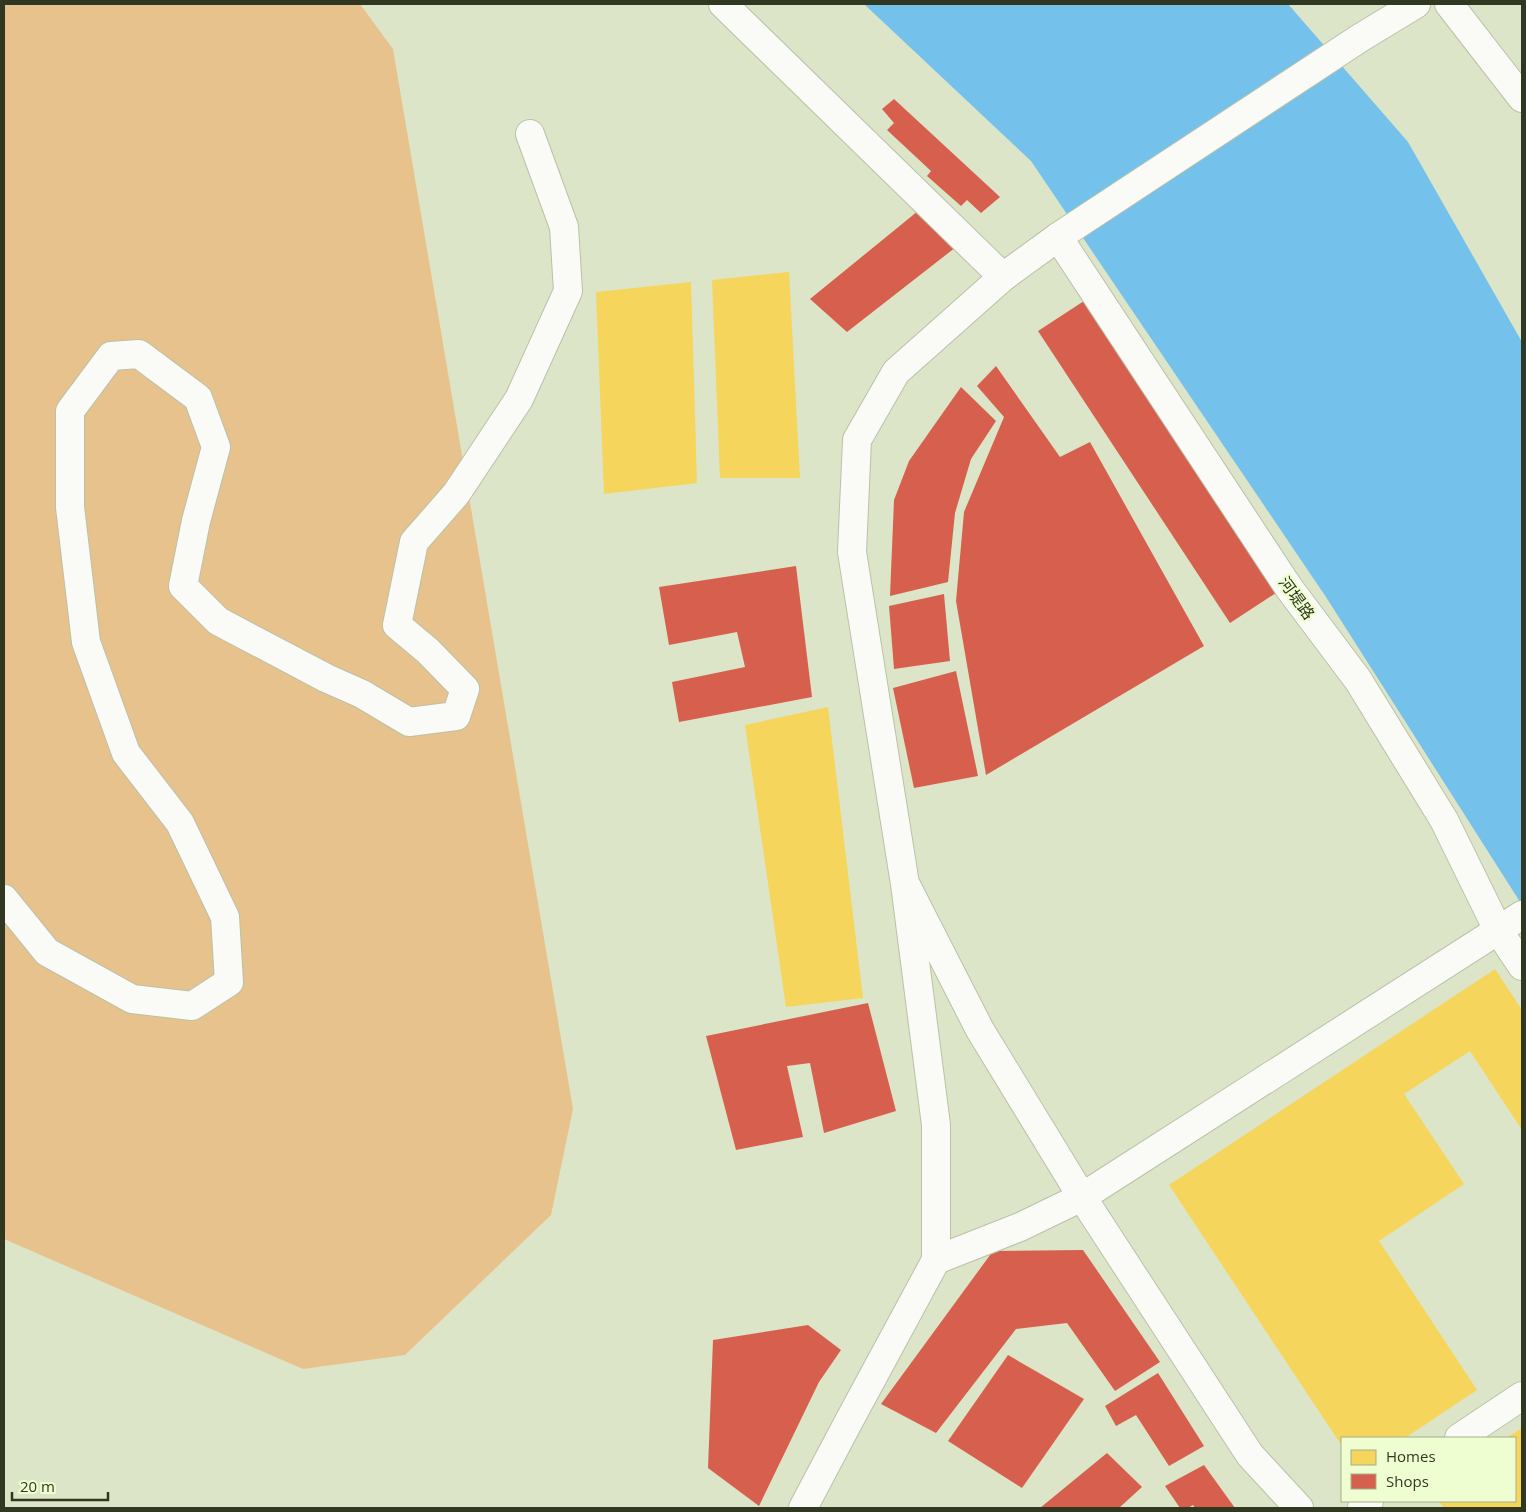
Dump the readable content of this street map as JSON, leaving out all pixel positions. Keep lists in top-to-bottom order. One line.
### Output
{"streets":{"main road":["河堤路"]},"legend":["Homes","Shops"],"scale_bar":"20 m"}
